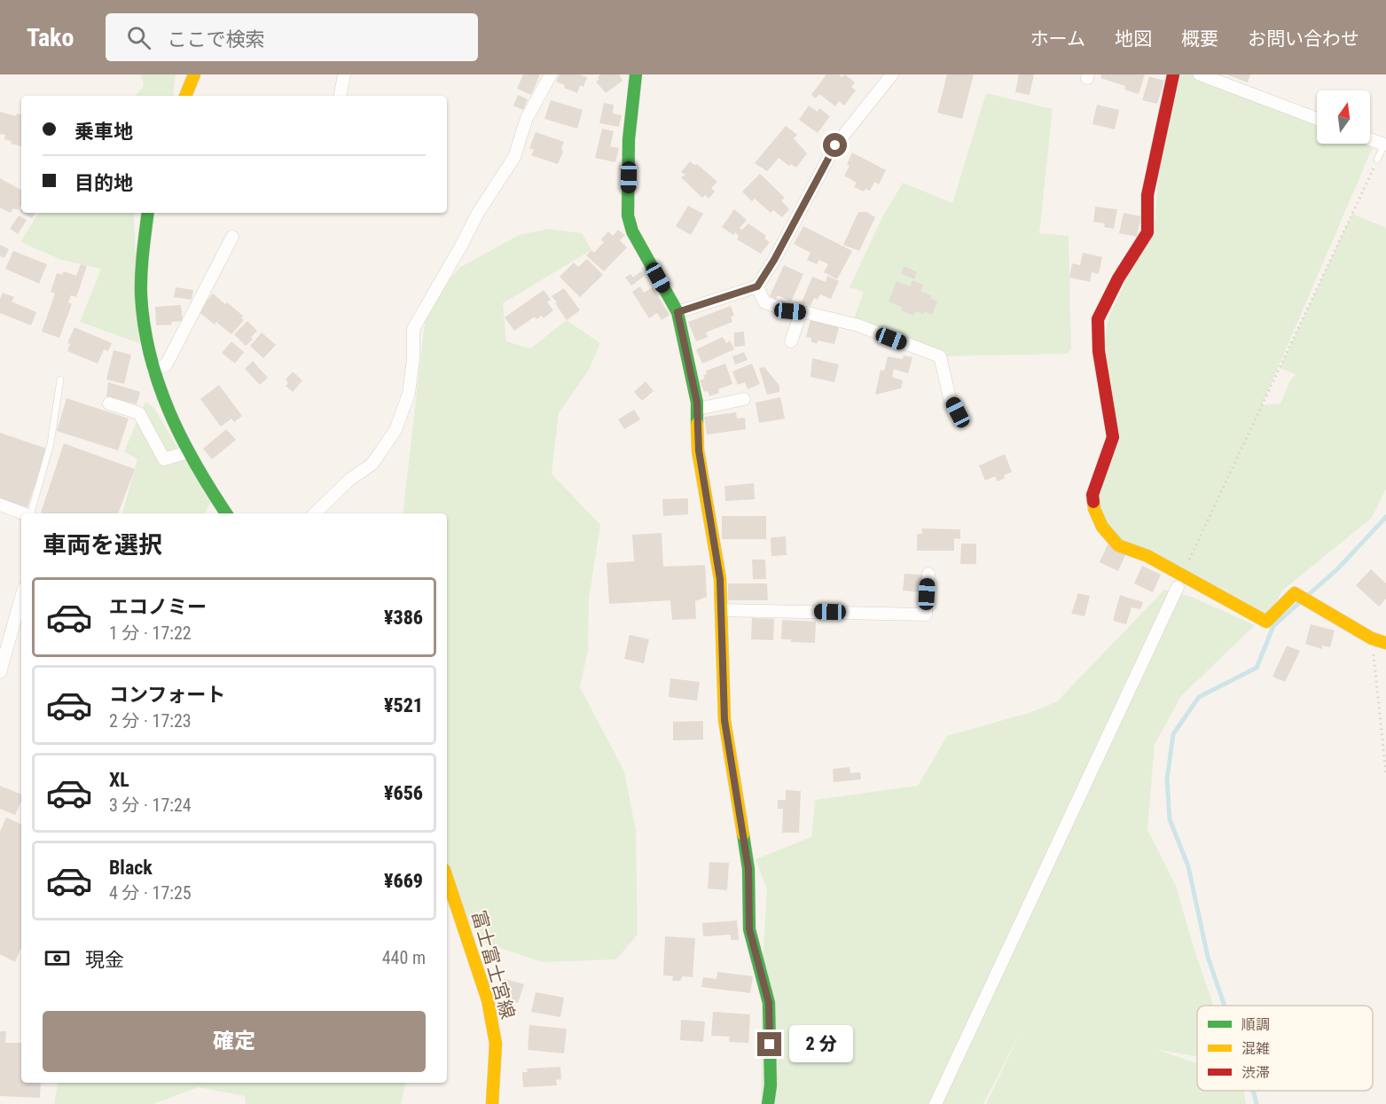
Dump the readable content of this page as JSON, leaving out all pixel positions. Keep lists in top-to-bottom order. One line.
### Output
{"streets":{"street":["富士富士宮線"]},"legend":["順調","混雑","渋滞"],"north":"top","page":{"header":"Tako","search":"ここで検索","nav":["ホーム","地図","概要","お問い合わせ"],"banner":["乗車地","目的地"],"heading":"車両を選択","list":[{"name":"エコノミー","note":"1 分 · 17:22","value":"¥386"},{"name":"コンフォート","note":"2 分 · 17:23","value":"¥521"},{"name":"XL","note":"3 分 · 17:24","value":"¥656"},{"name":"Black","note":"4 分 · 17:25","value":"¥669"}],"pay":["現金","440 m"],"buttons":"確定","bubble":"2 分"}}
